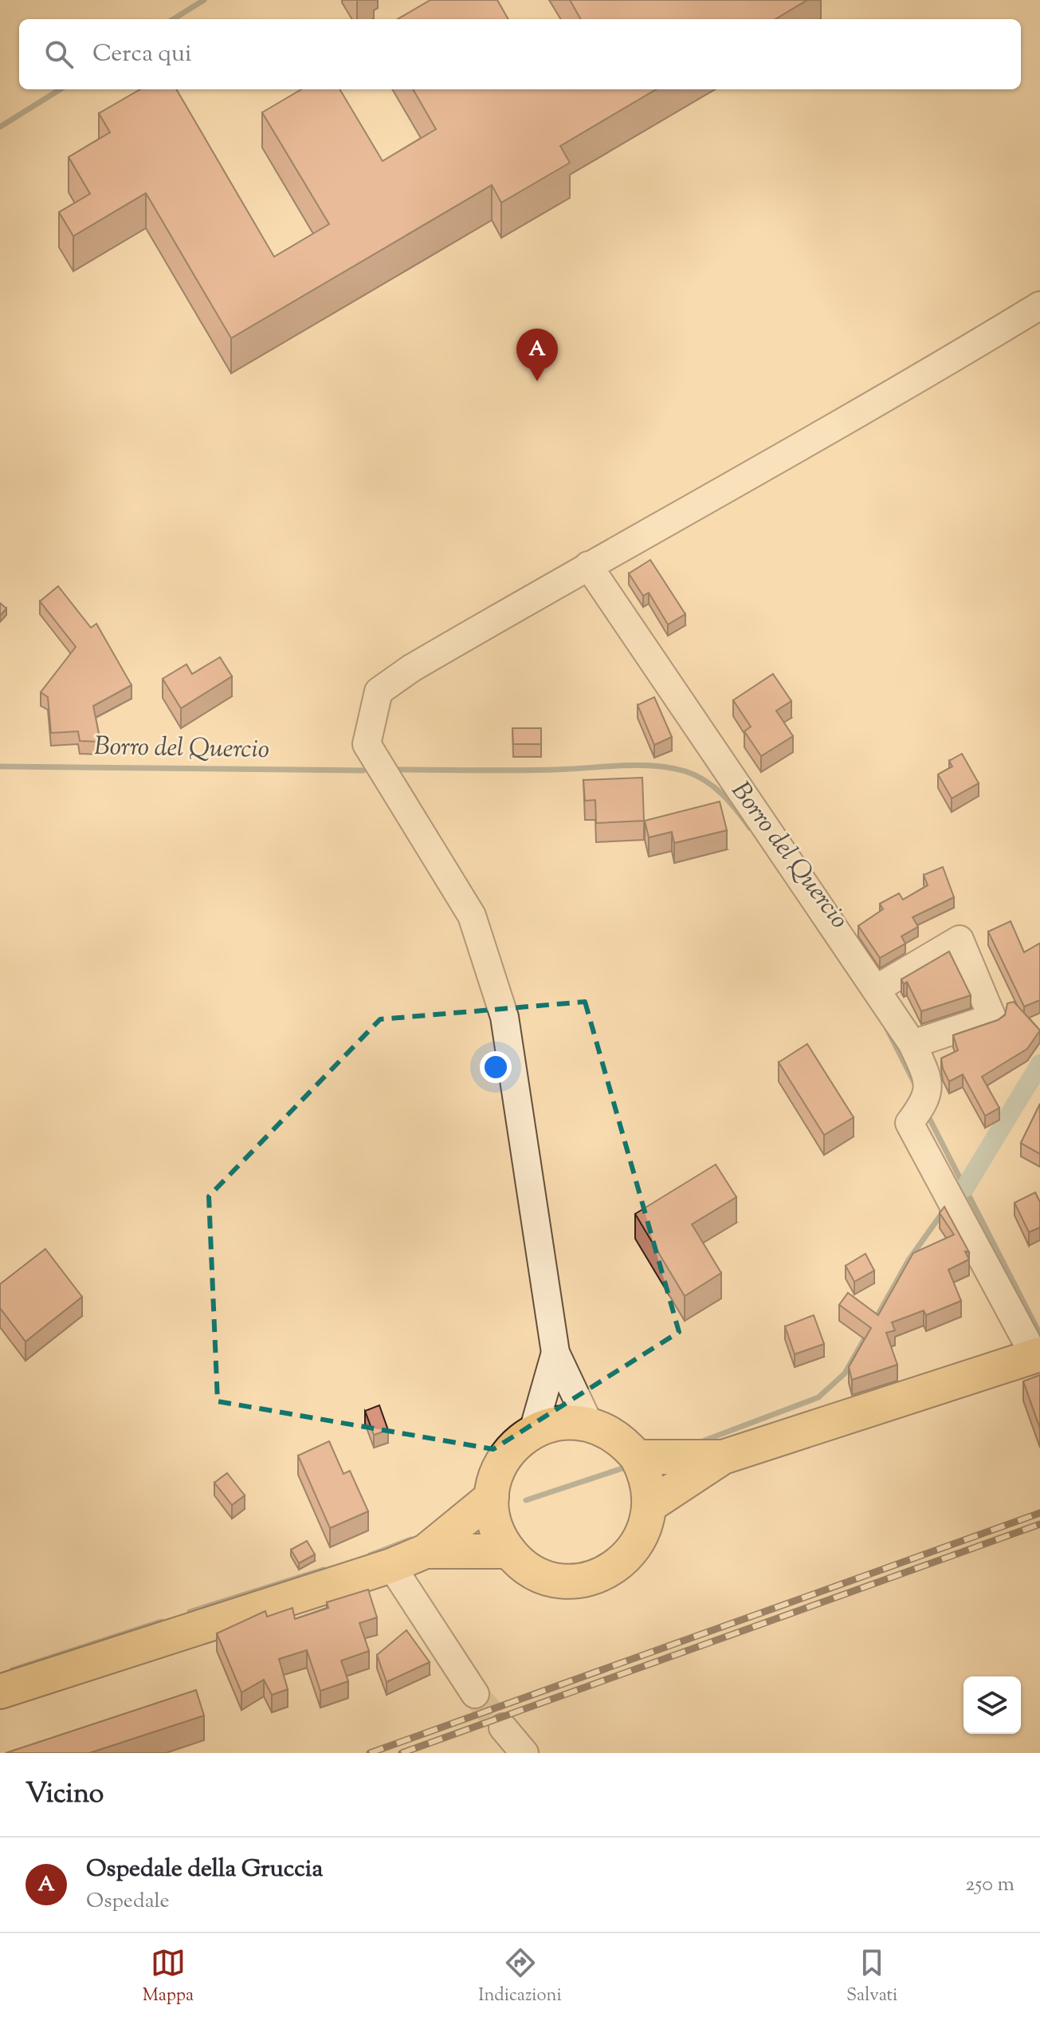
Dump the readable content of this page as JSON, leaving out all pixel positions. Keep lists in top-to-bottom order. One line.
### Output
{"water":["Borro del Quercio"],"page":{"search":"Cerca qui","pins":"A","heading":"Vicino","list":[{"mark":"A","name":"Ospedale della Gruccia","note":"Ospedale","value":"250 m"}],"nav":["Mappa","Indicazioni","Salvati"]}}
